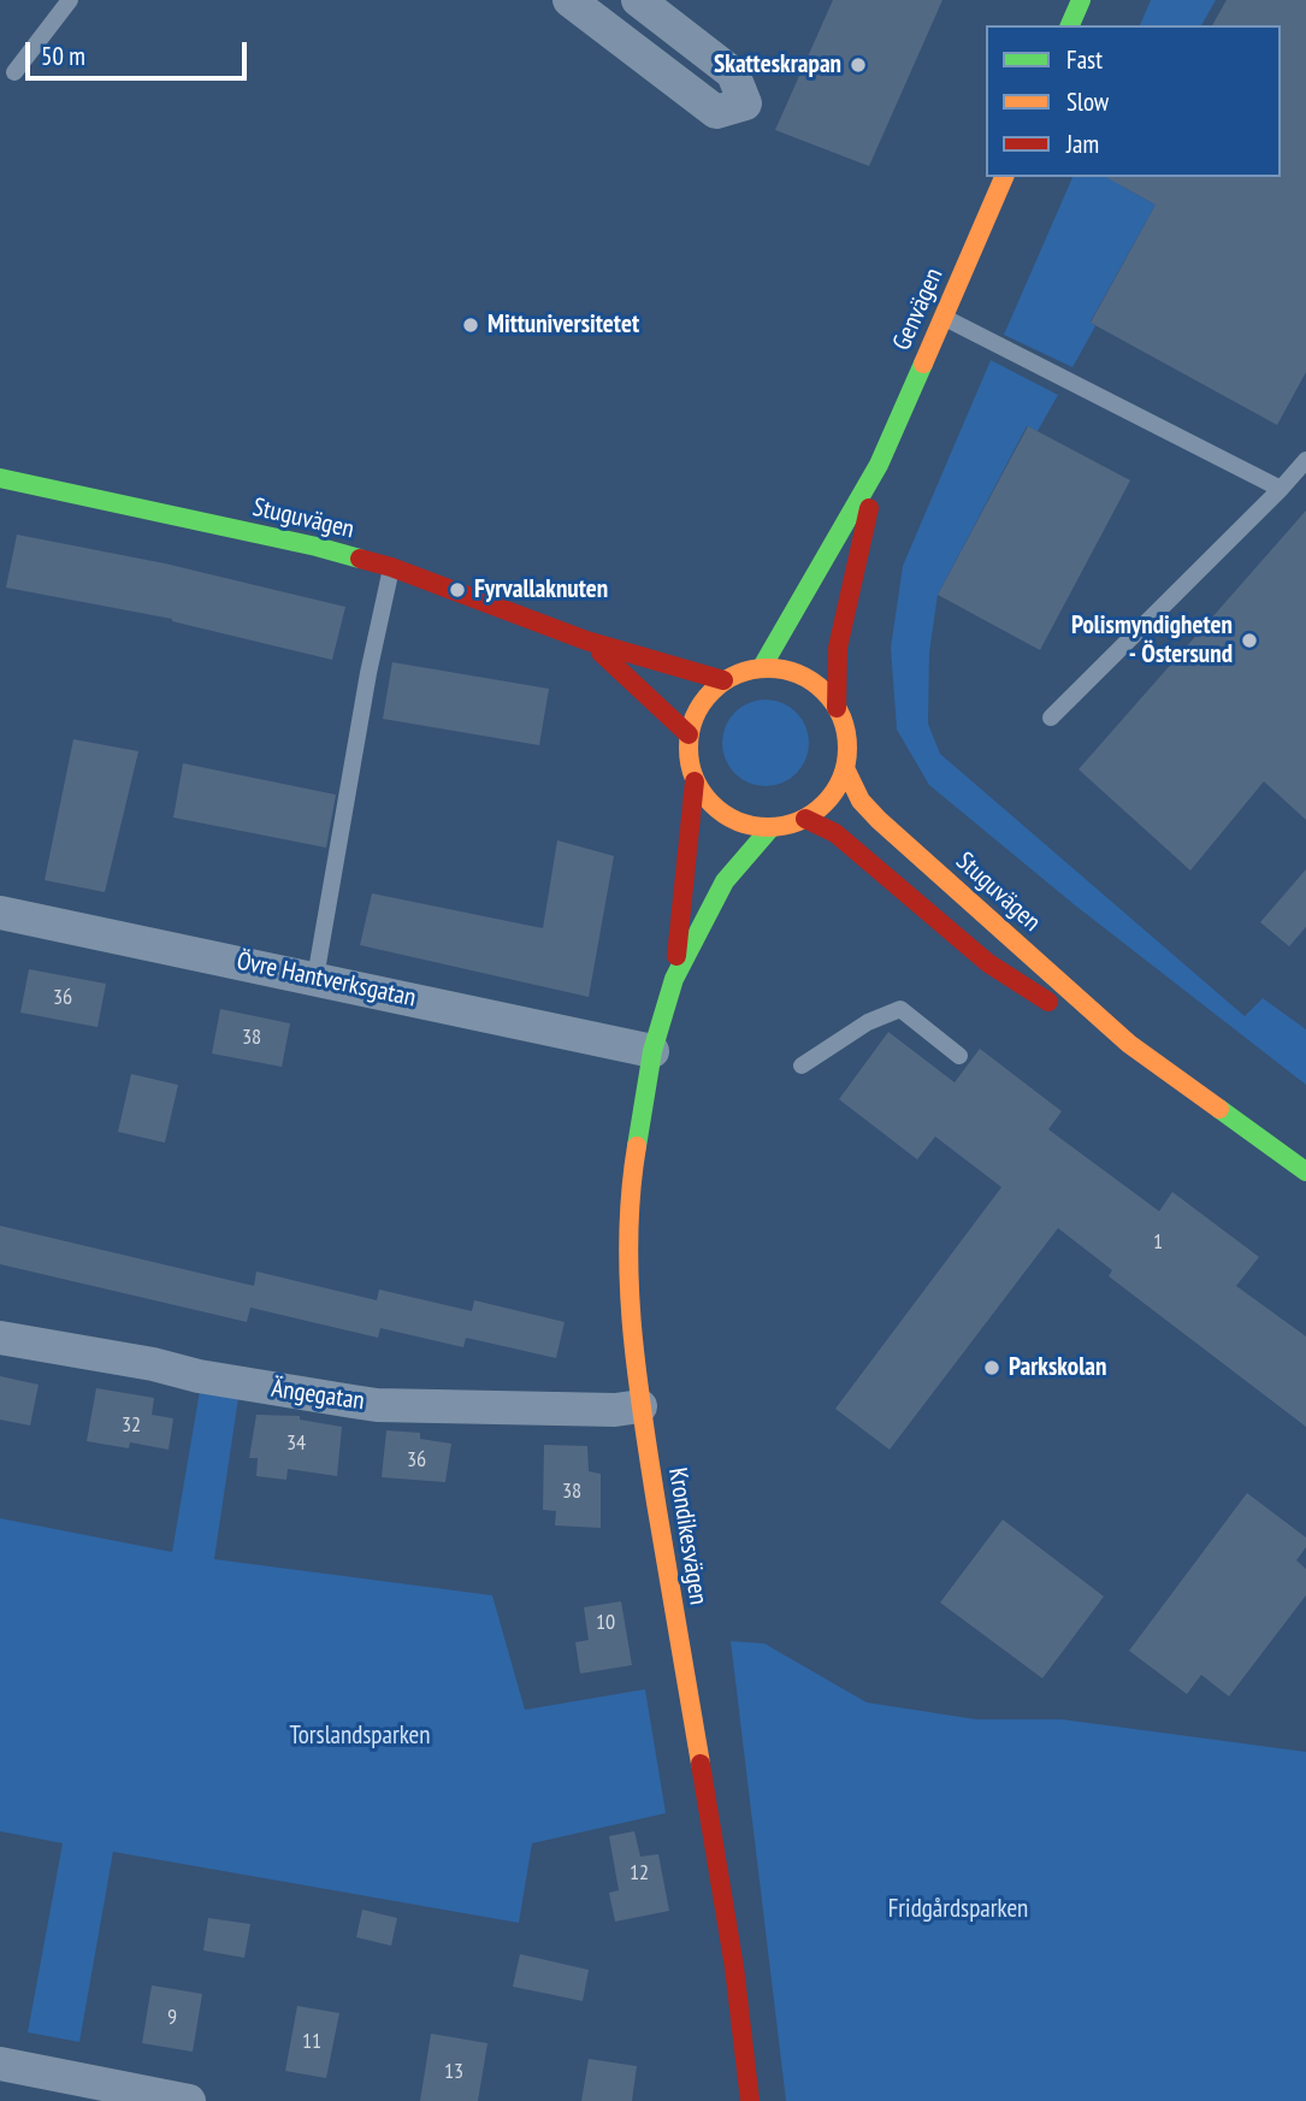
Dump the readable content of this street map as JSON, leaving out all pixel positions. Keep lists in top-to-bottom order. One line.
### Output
{"streets":{"main road":["Genvägen","Stuguvägen","Krondikesvägen"],"street":["Övre Hantverksgatan","Ängegatan"]},"crossings":[["Genvägen","Stuguvägen"],["Genvägen","Krondikesvägen"],["Stuguvägen","Krondikesvägen"],["Övre Hantverksgatan","Krondikesvägen"],["Ängegatan","Krondikesvägen"]],"parks":["Torslandsparken","Fridgårdsparken"],"places":["Skatteskrapan","Mittuniversitetet","Fyrvallaknuten","Polismyndigheten - Östersund","Parkskolan"],"house_numbers":["36","38","1","32","34","36","38","10","12","9","11","13"],"legend":["Fast","Slow","Jam"],"scale_bar":"50 m"}
